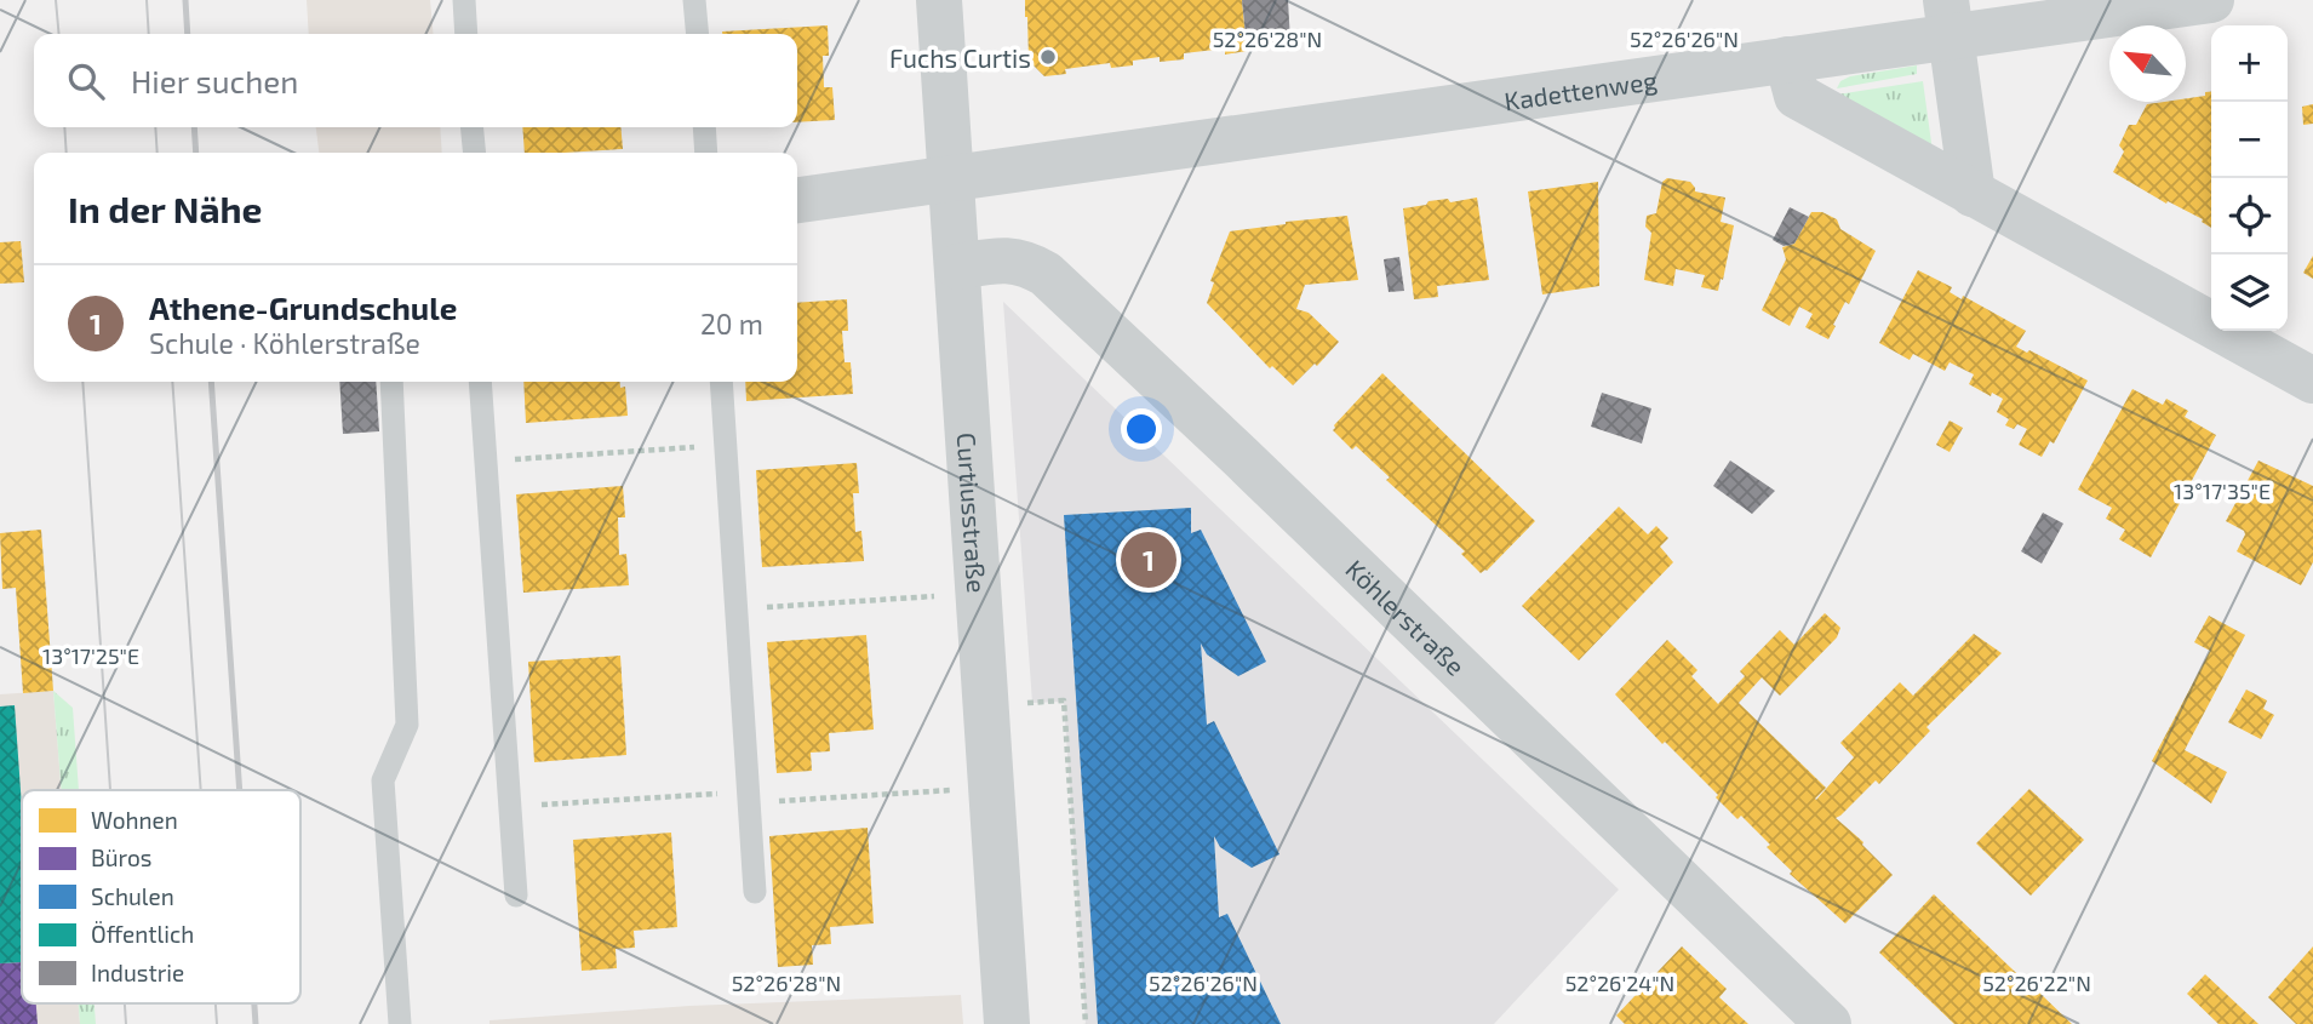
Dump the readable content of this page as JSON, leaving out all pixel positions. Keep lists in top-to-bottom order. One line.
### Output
{"streets":{"street":["Kadettenweg","Curtiusstraße","Köhlerstraße"]},"crossings":[["Kadettenweg","Curtiusstraße"],["Curtiusstraße","Köhlerstraße"]],"places":["Fuchs Curtis"],"legend":["Wohnen","Büros","Schulen","Öffentlich","Industrie"],"north":"top left","page":{"map_buttons":["+","−"],"search":"Hier suchen","heading":"In der Nähe","list":[{"mark":"1","name":"Athene-Grundschule","note":"Schule · Köhlerstraße","value":"20 m"}],"pins":"1"},"coordinates":["52°26'28\"N","52°26'26\"N","13°17'35\"E","13°17'25\"E","52°26'24\"N","52°26'22\"N"]}
